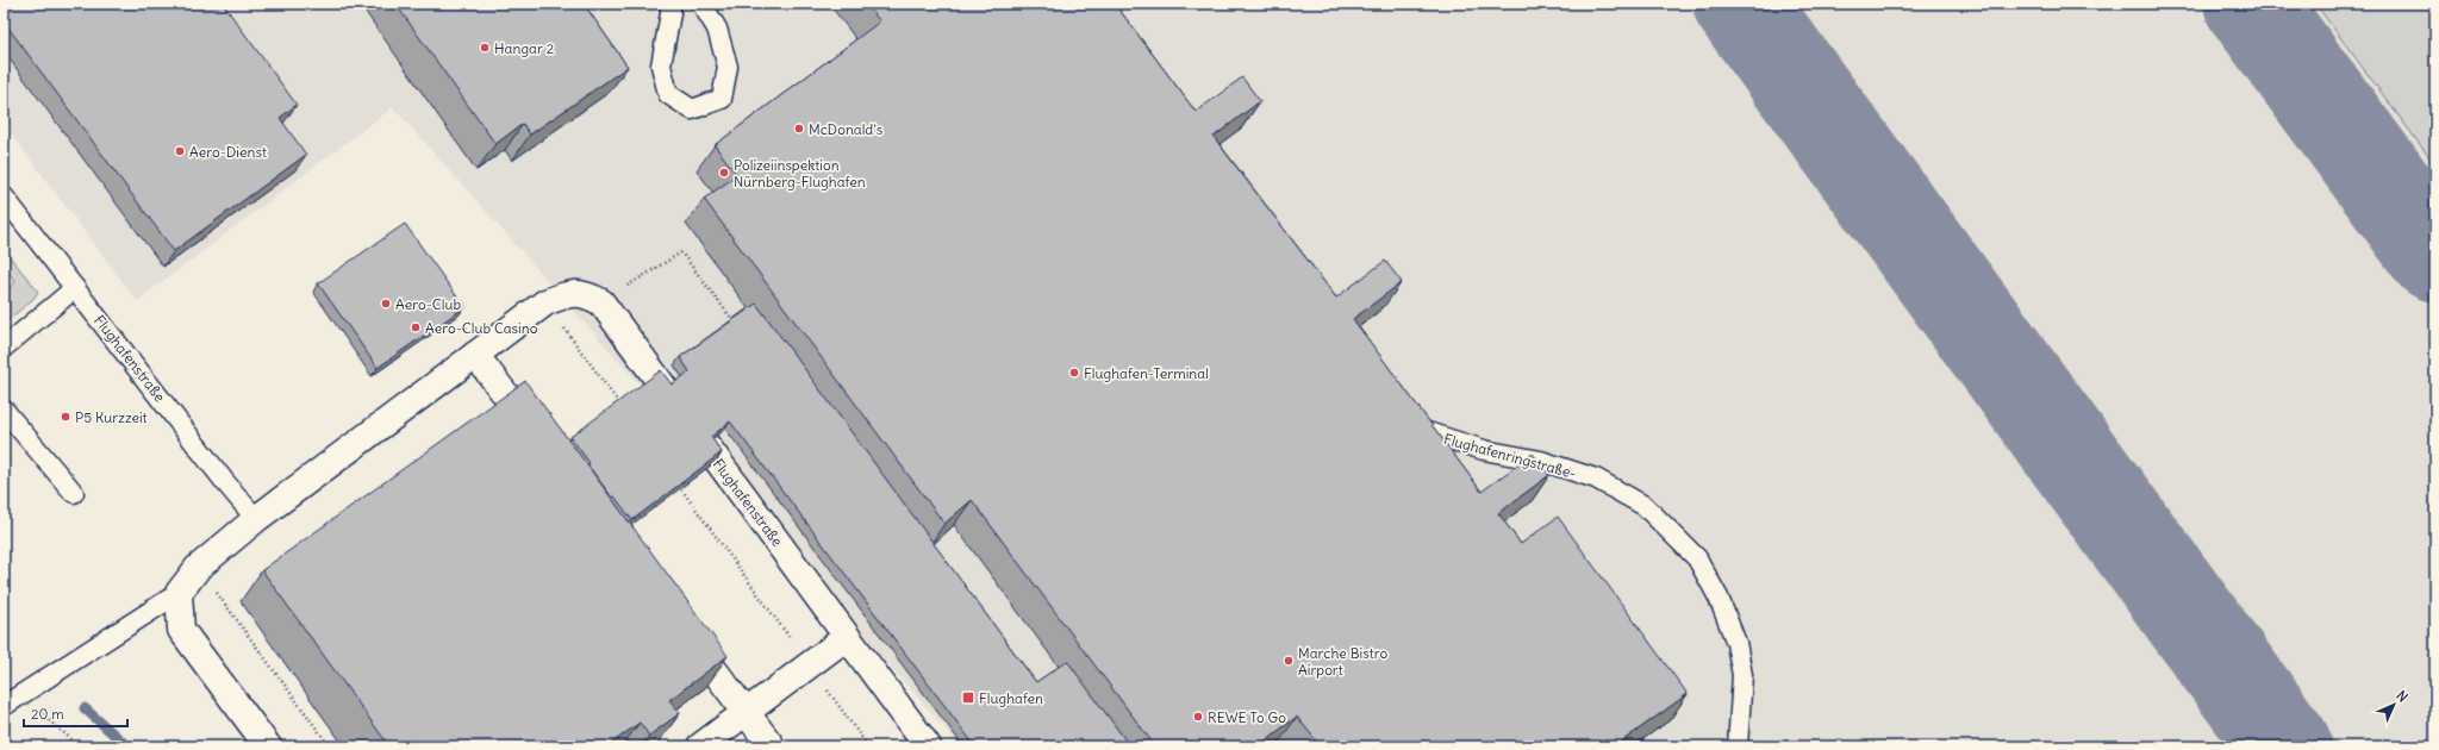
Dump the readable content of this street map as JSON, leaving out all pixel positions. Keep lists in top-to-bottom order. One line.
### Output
{"streets":{"street":["Flughafenstraße"],"lane":["Flughafenringstraße-"]},"places":{"other":["Hangar 2","McDonald's","Aero-Dienst","Polizeiinspektion Nürnberg-Flughafen","Aero-Club","Aero-Club Casino","Flughafen-Terminal","P5 Kurzzeit","Marche Bistro Airport","REWE To Go"],"transit":["Flughafen"]},"scale_bar":"20 m","north":"top right"}
